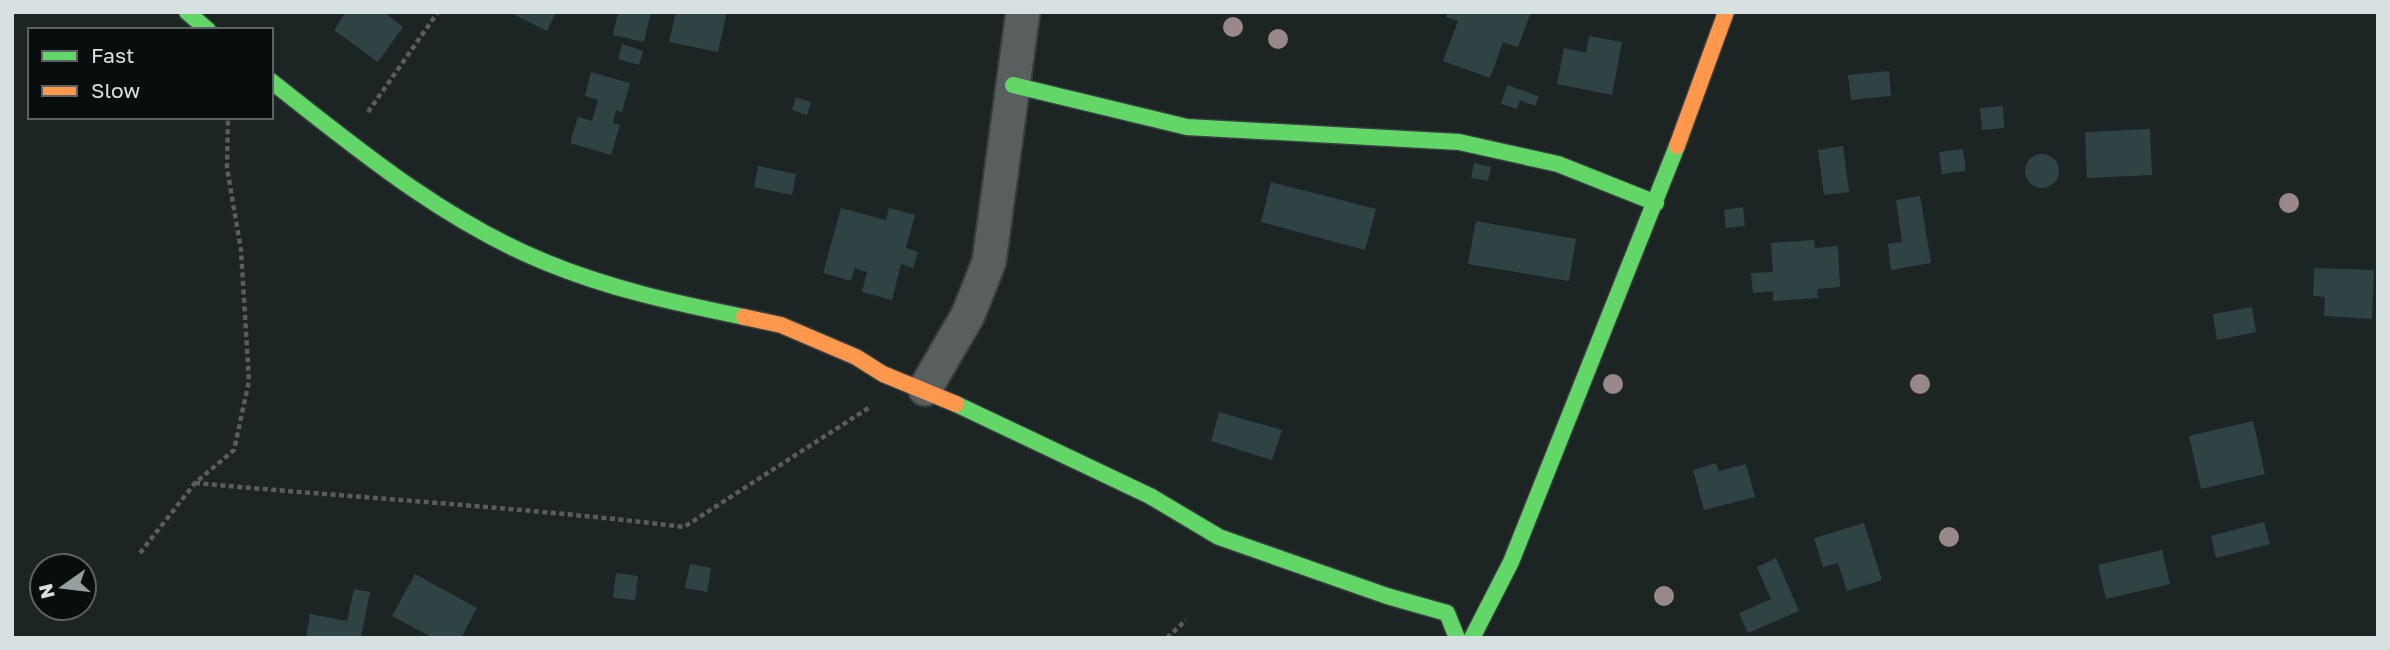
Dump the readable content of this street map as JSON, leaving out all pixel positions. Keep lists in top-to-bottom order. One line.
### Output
{"legend":["Fast","Slow"],"north":"left"}
